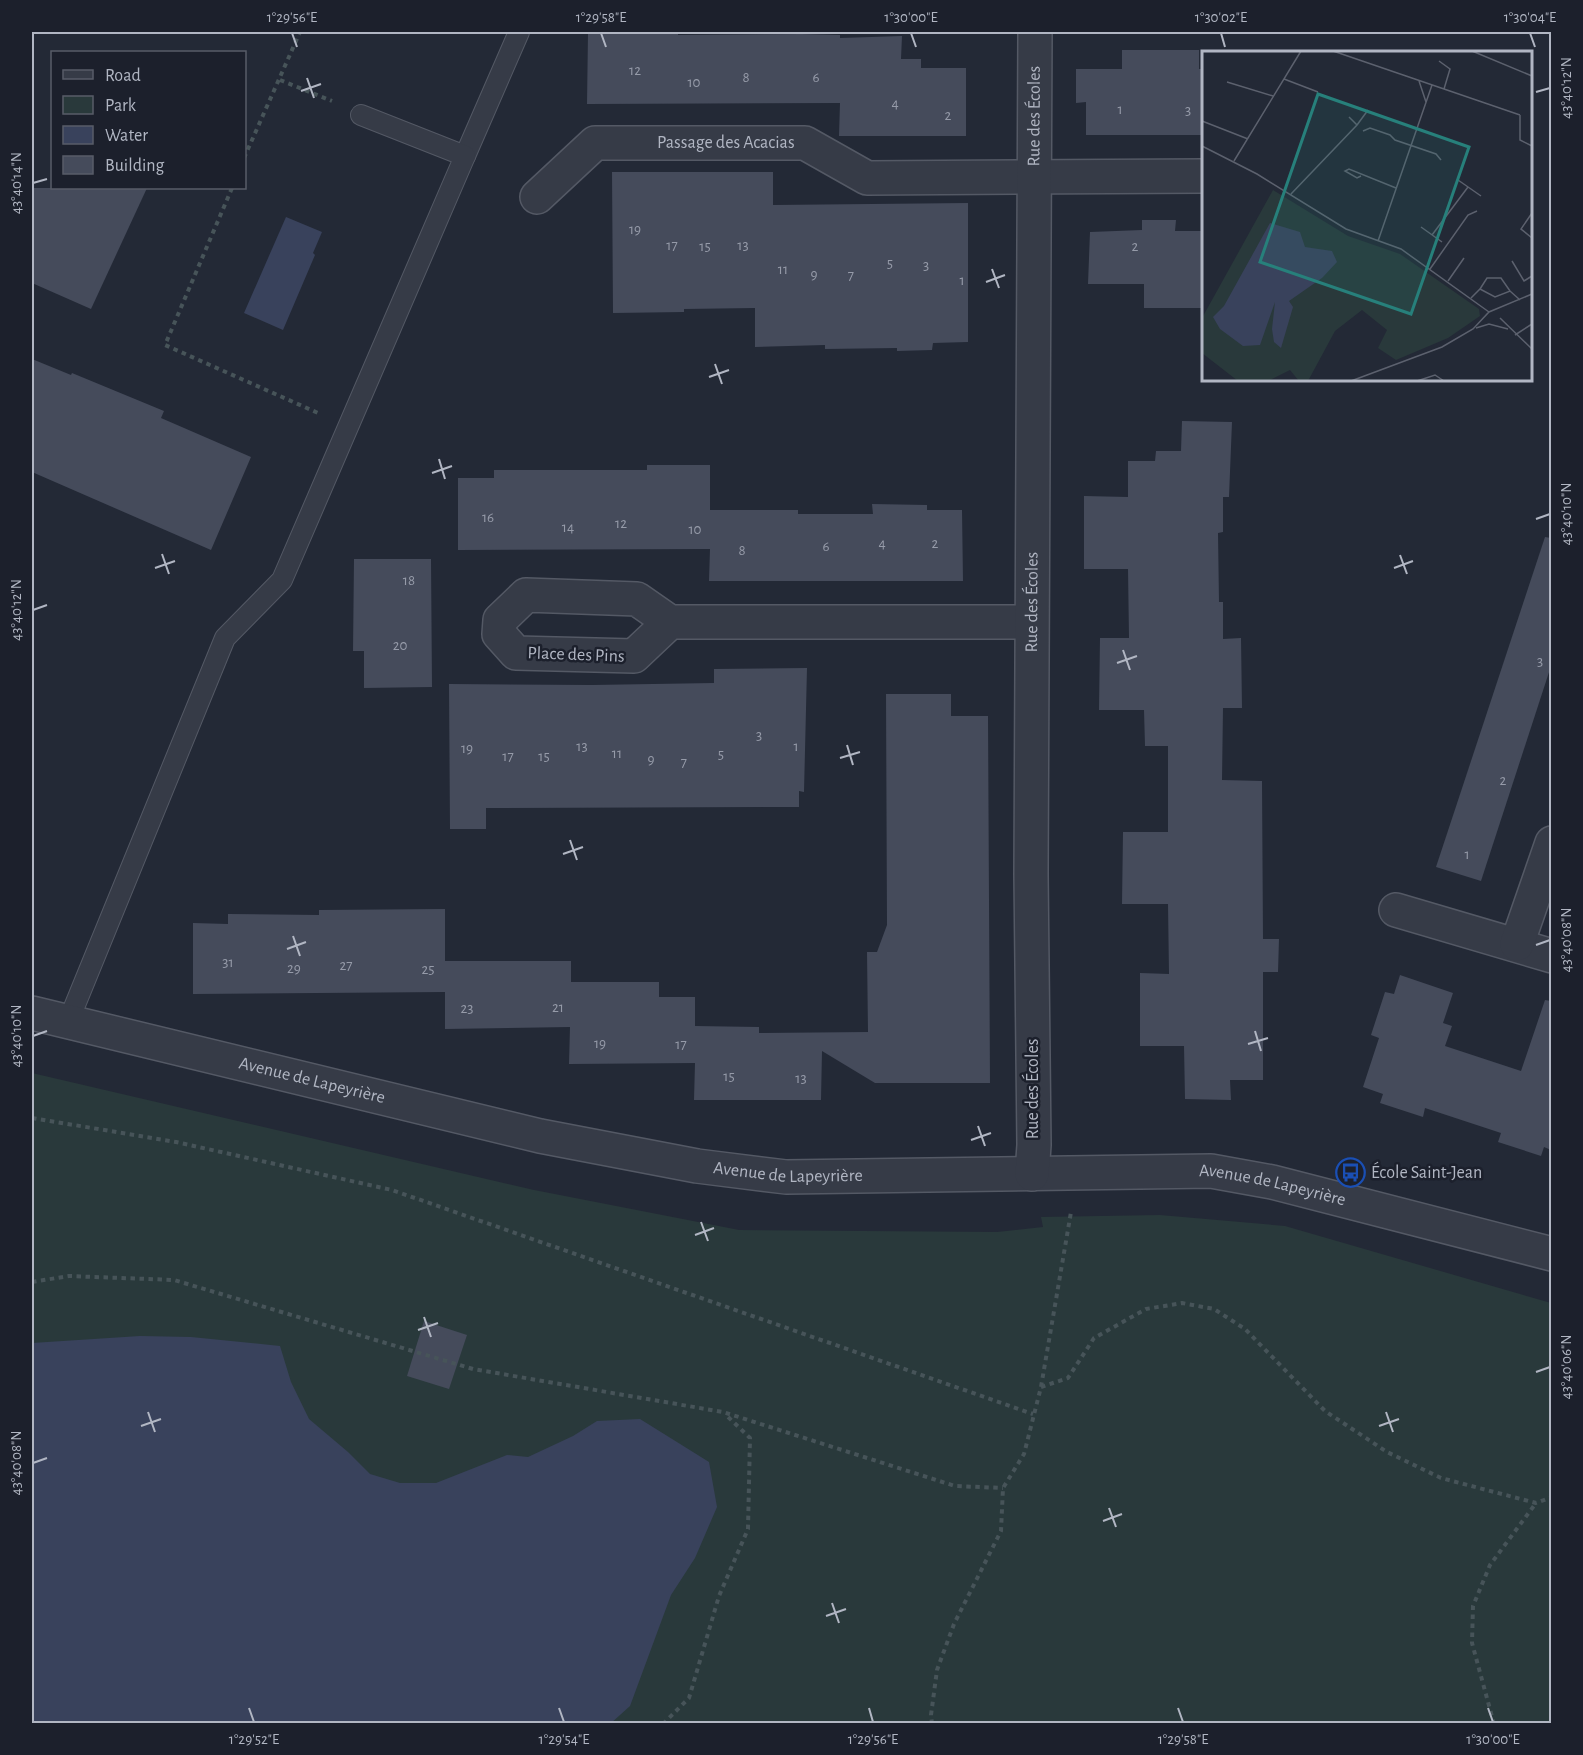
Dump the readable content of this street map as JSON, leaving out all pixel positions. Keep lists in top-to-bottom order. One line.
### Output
{"streets":{"street":["Rue des Écoles","Passage des Acacias","Avenue de Lapeyrière"]},"crossings":[["Rue des Écoles","Passage des Acacias"],["Rue des Écoles","Avenue de Lapeyrière"]],"places":{"bus stop":["École Saint-Jean"]},"house_numbers":["12","8","6","10","4","1","3","2","19","17","13","15","2","5","3","11","9","7","1","16","12","14","10","4","2","6","8","18","20","3","3","13","1","19","11","5","17","15","9","7","2","1","31","27","29","25","21","23","19","17","15","13"],"legend":["Road","Park","Water","Building"],"coordinates":["1°29'56\"E","1°29'58\"E","1°30'00\"E","1°30'02\"E","1°30'04\"E","43°40'12\"N","43°40'14\"N","43°40'10\"N","43°40'08\"N","43°40'06\"N","1°29'52\"E","1°29'54\"E"]}
